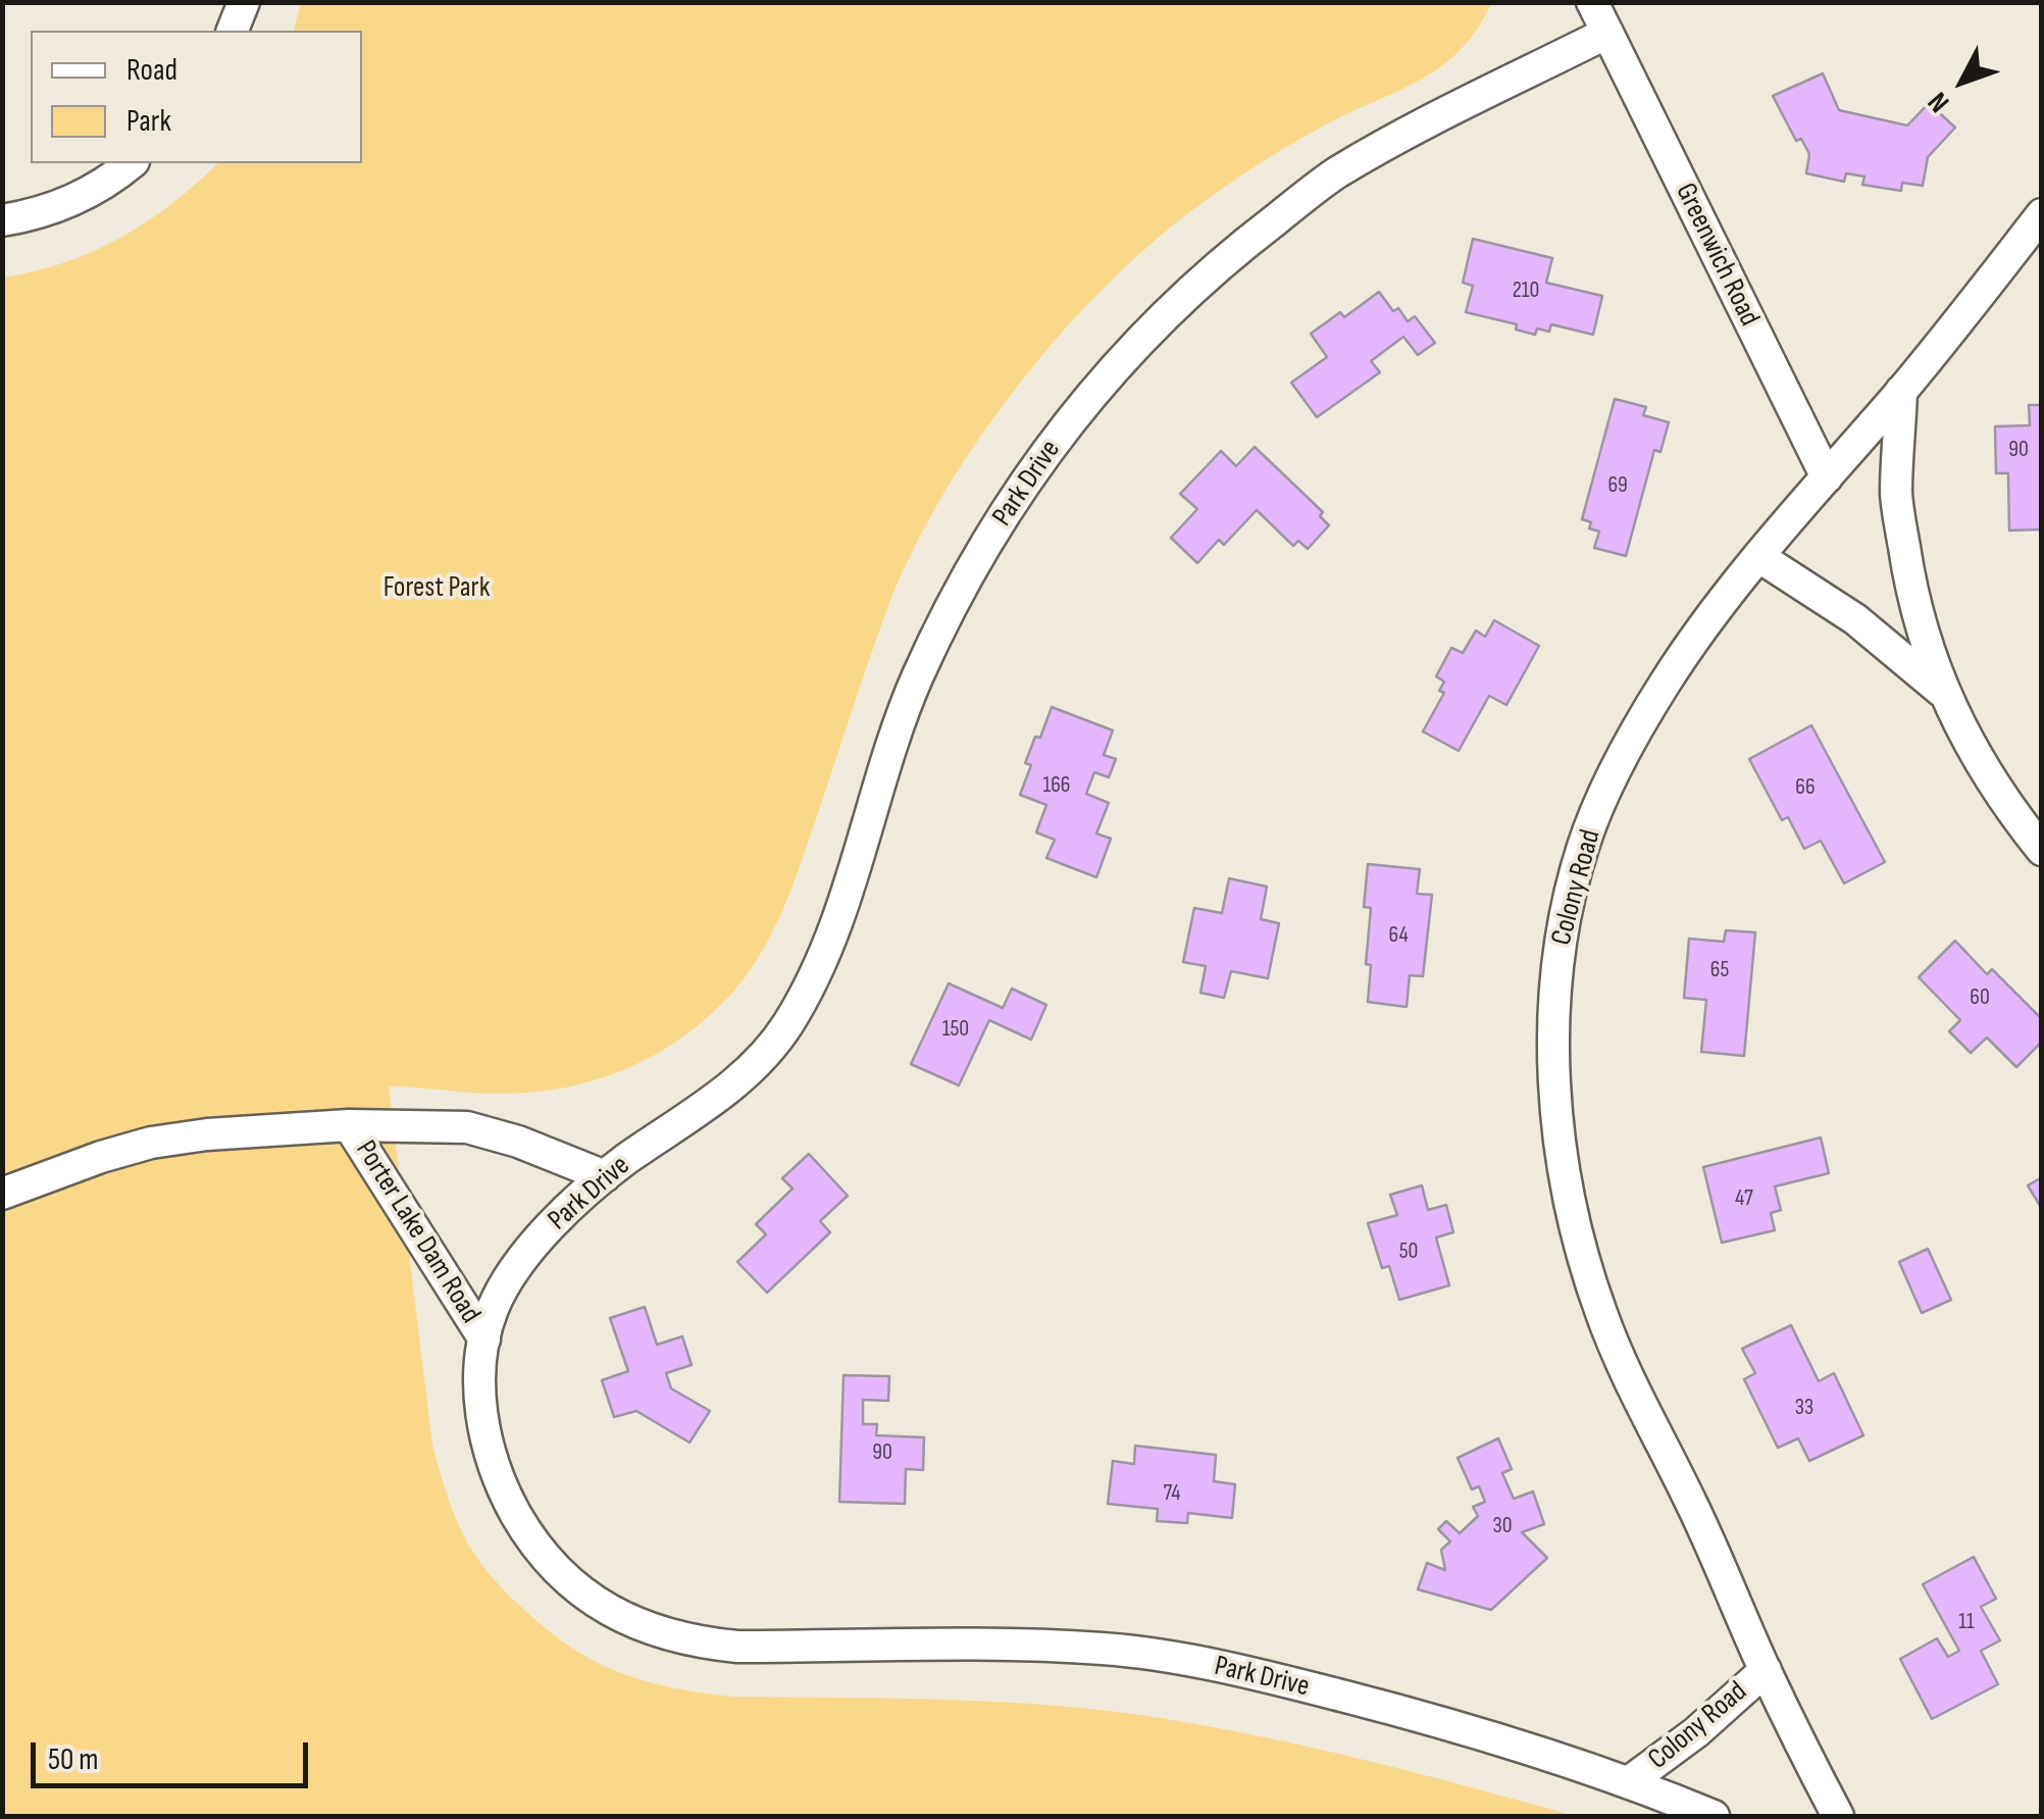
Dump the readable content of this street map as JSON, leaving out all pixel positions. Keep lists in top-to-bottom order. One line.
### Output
{"streets":{"street":["Greenwich Road","Park Drive","Colony Road","Porter Lake Dam Road"]},"crossings":[["Greenwich Road","Park Drive"],["Greenwich Road","Colony Road"],["Park Drive","Colony Road"],["Park Drive","Porter Lake Dam Road"]],"parks":["Forest Park"],"house_numbers":["210","90","69","166","66","64","65","60","150","47","50","33","90","74","30","11"],"legend":["Road","Park"],"scale_bar":"50 m","north":"bottom left"}
